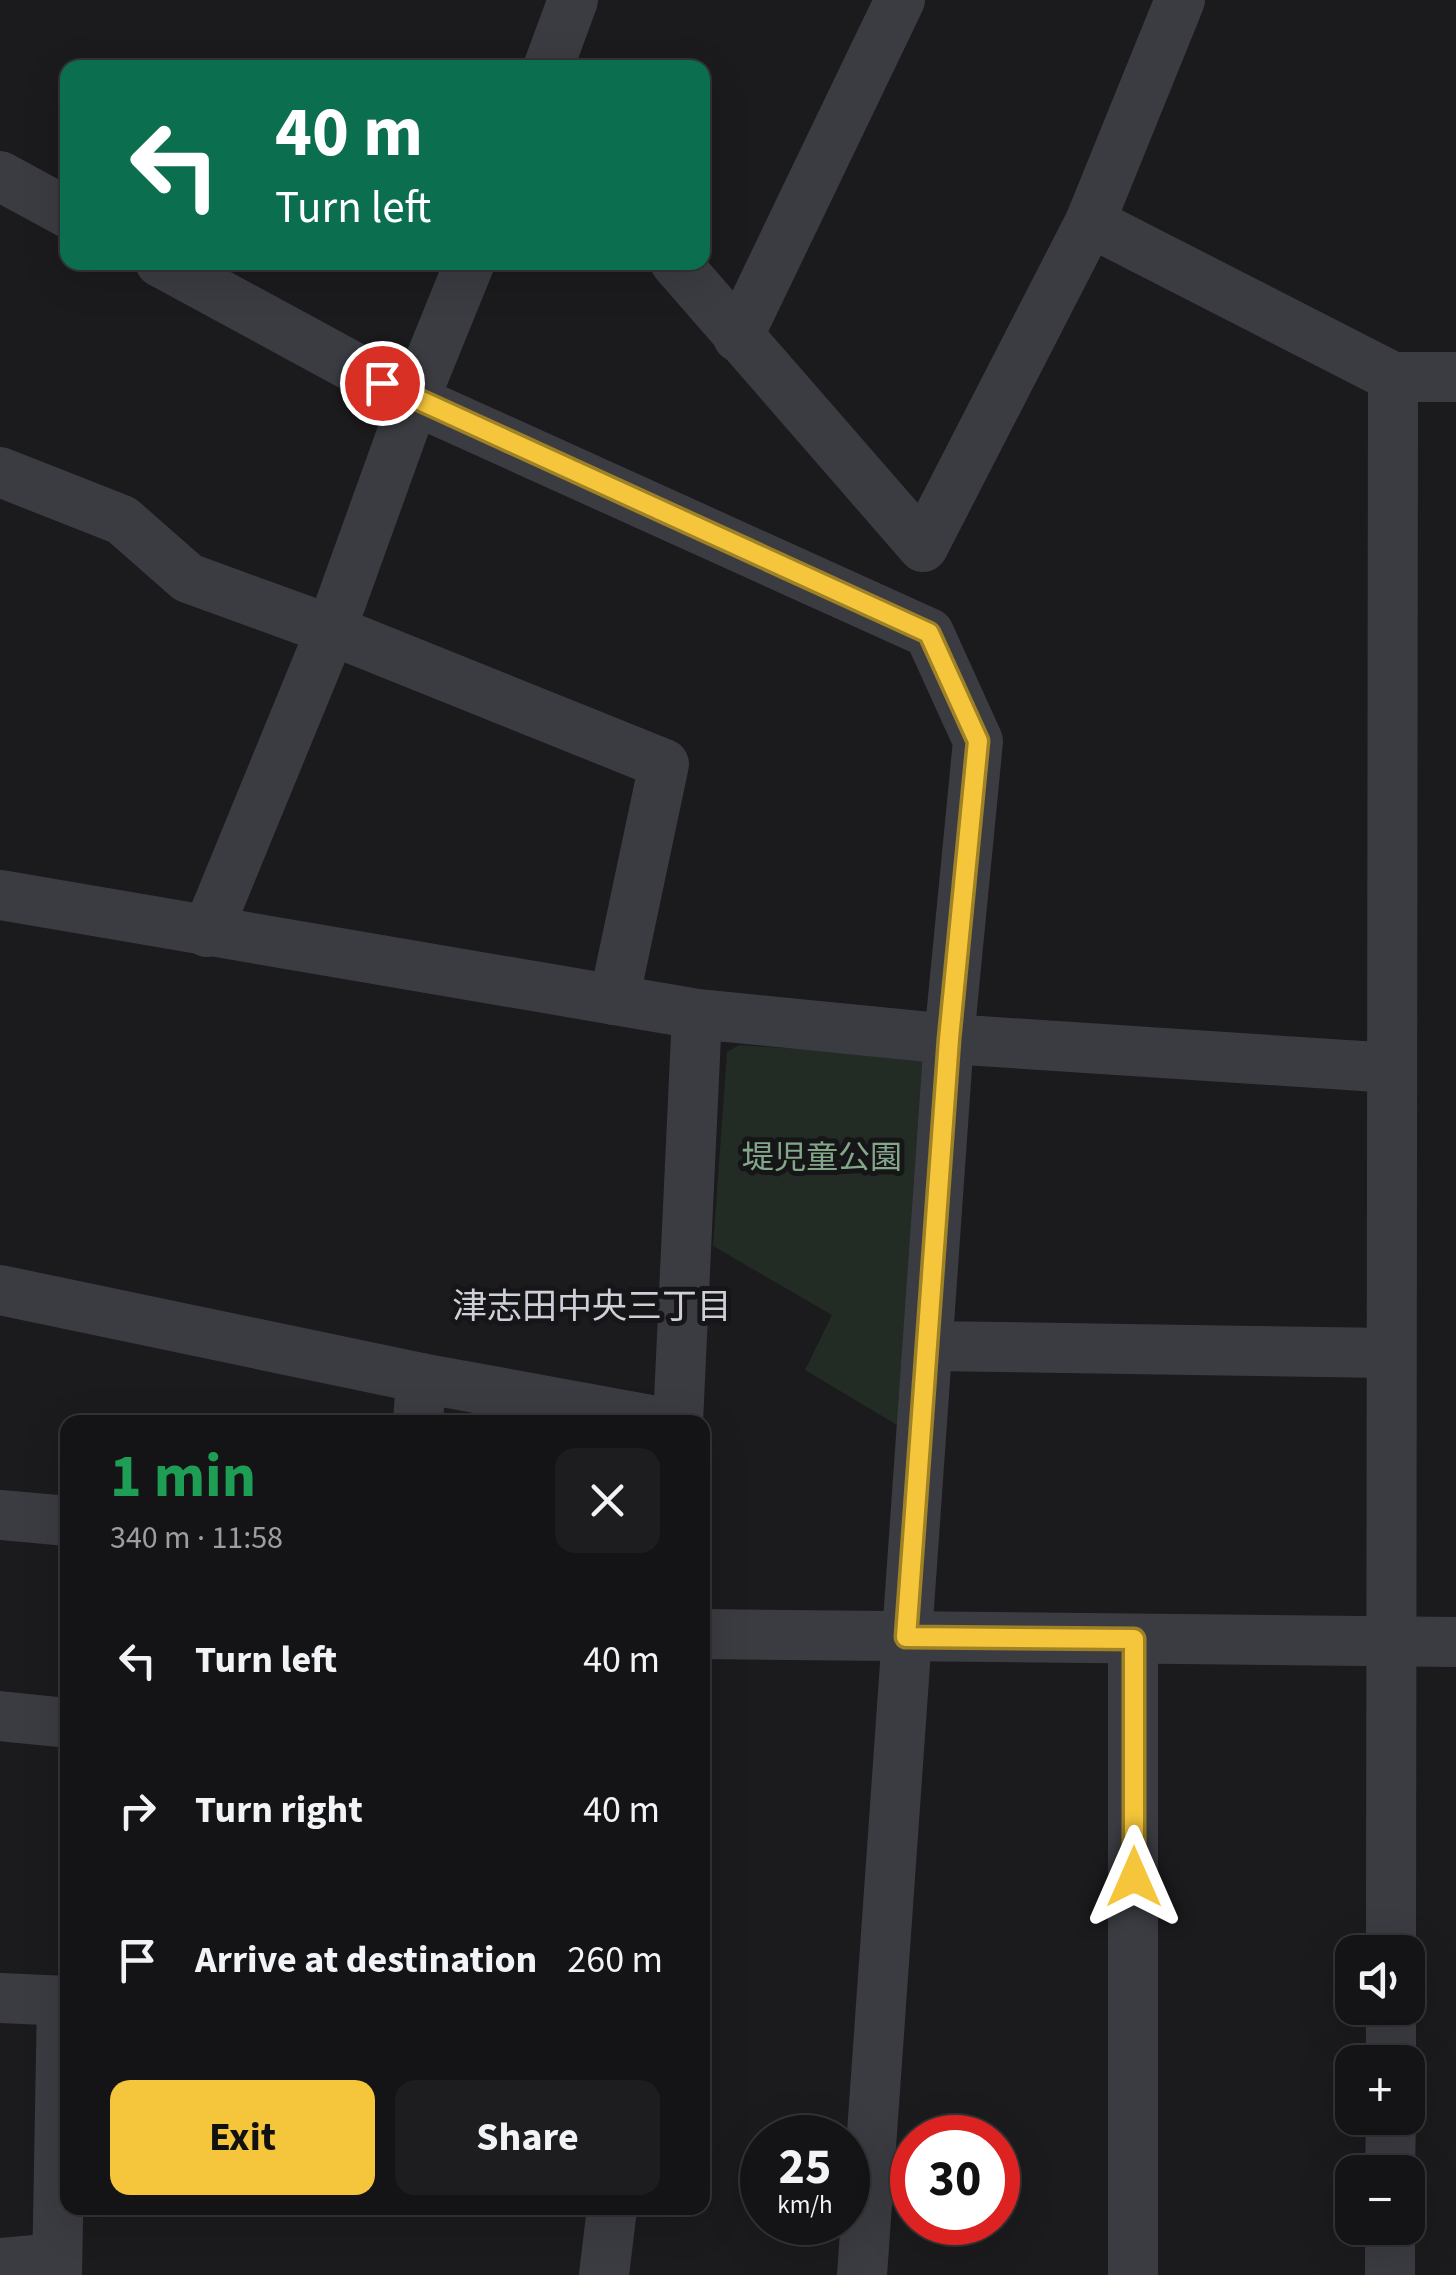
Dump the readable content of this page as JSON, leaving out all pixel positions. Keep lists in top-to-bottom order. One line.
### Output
{"districts":["津志田中央三丁目"],"parks":["堤児童公園"],"page":{"turn":["40 m","Turn left"],"heading":["1 min","340 m · 11:58"],"list":[{"name":"Turn left","value":"40 m"},{"name":"Turn right","value":"40 m"},{"name":"Arrive at destination","value":"260 m"}],"map_buttons":["+","−"],"buttons":["Exit","Share"],"speed":"25 km/h","limit":"30"}}
